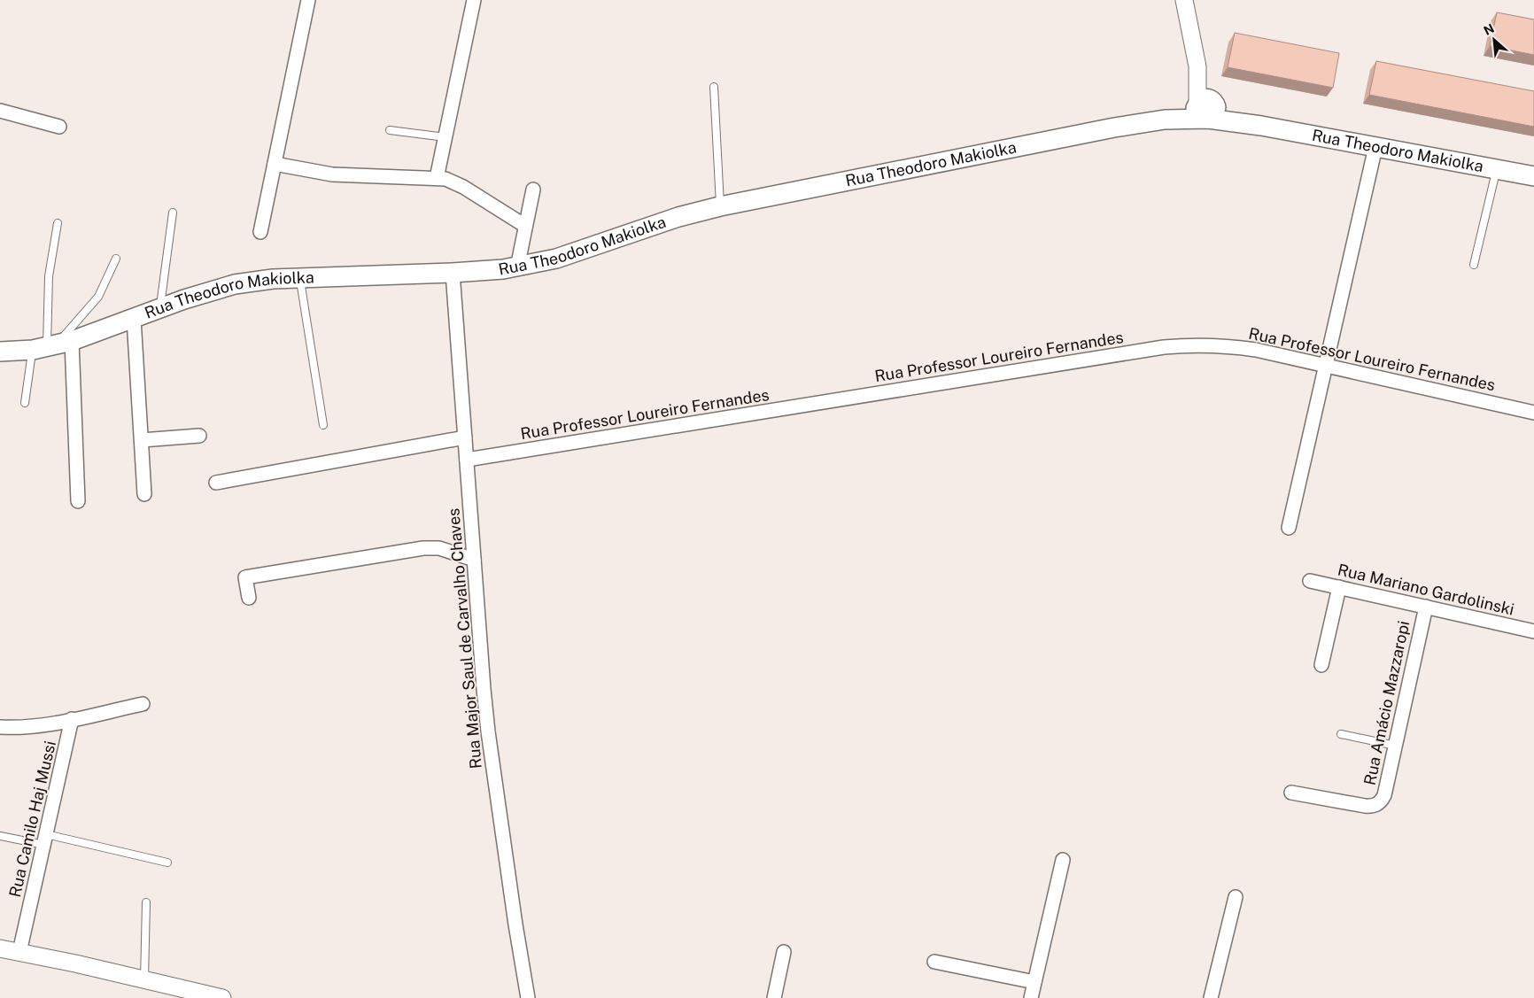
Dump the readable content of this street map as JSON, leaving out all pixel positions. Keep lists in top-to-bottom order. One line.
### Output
{"streets":{"main road":["Rua Theodoro Makiolka"],"street":["Rua Professor Loureiro Fernandes","Rua Mariano Gardolinski","Rua Major Saul de Carvalho Chaves","Rua Amácio Mazzaropi","Rua Camilo Haj Mussi"]},"crossings":[["Rua Theodoro Makiolka","Rua Major Saul de Carvalho Chaves"],["Rua Professor Loureiro Fernandes","Rua Major Saul de Carvalho Chaves"],["Rua Mariano Gardolinski","Rua Amácio Mazzaropi"]],"north":"top left"}
